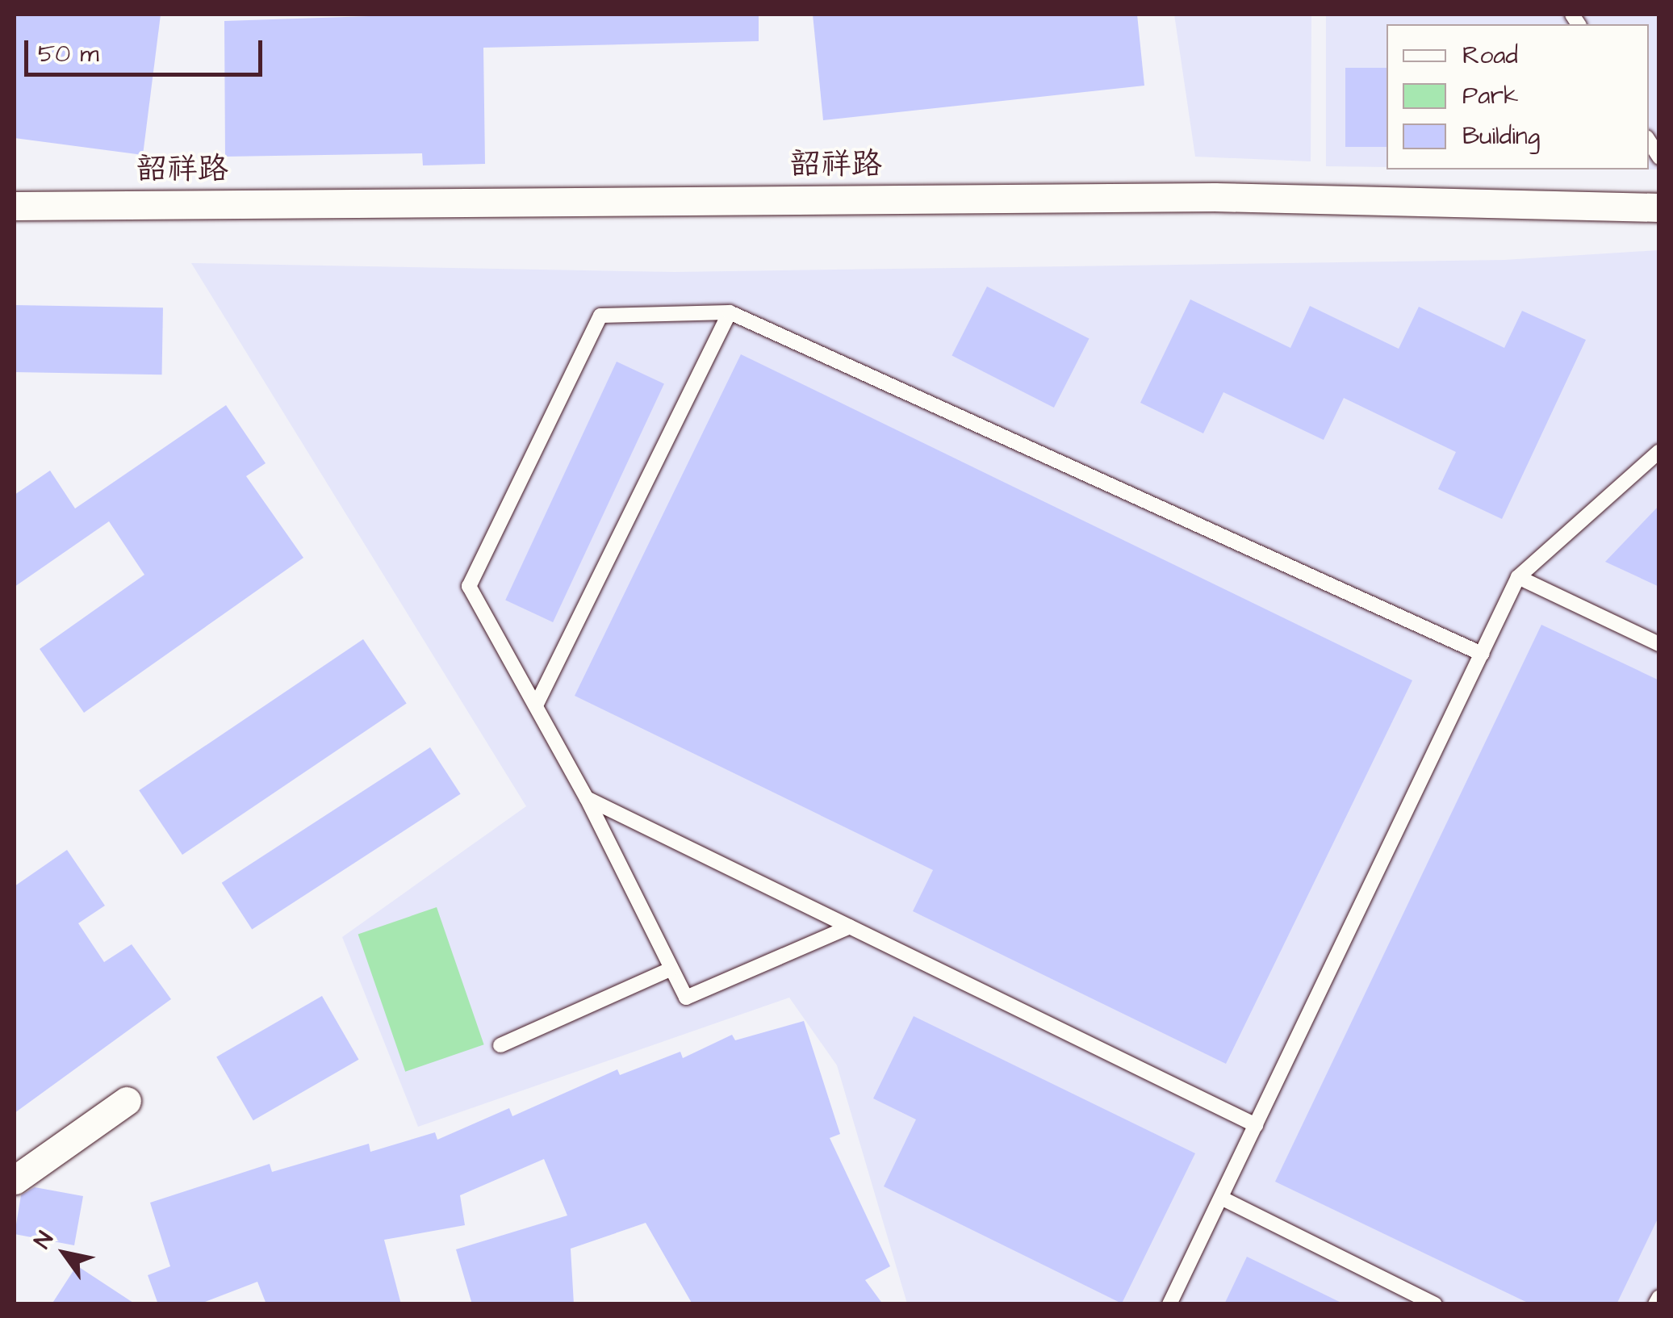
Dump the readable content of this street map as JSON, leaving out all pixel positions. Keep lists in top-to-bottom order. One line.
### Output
{"streets":{"street":["韶祥路"]},"legend":["Road","Park","Building"],"scale_bar":"50 m","north":"top left"}
